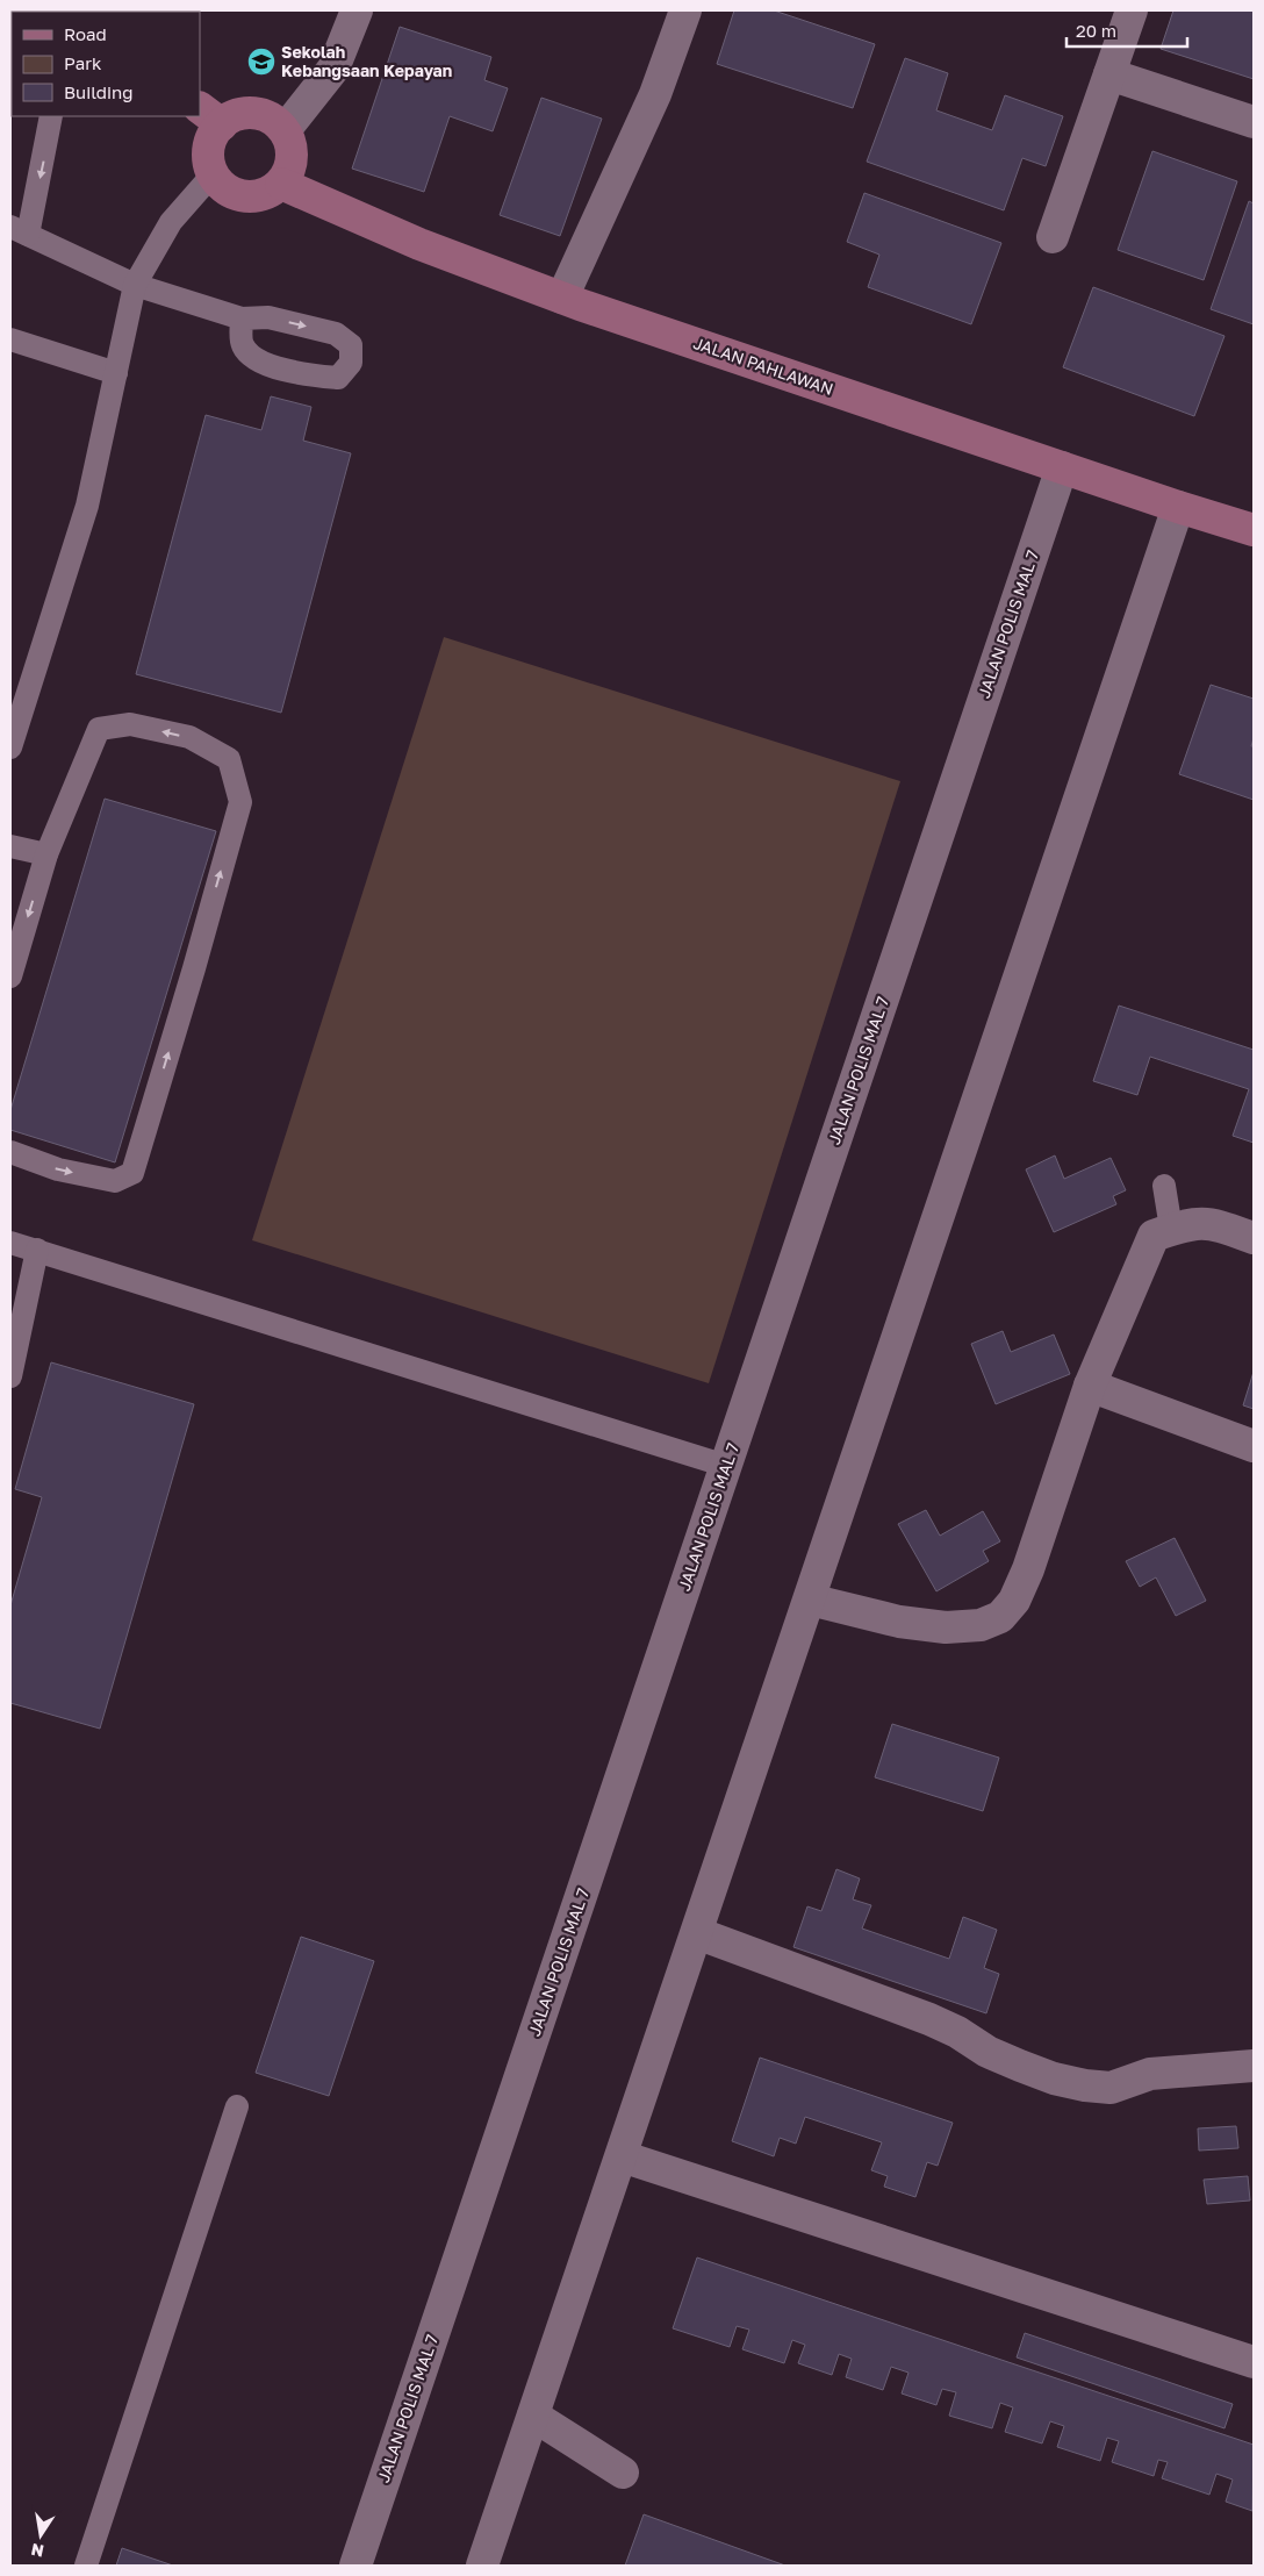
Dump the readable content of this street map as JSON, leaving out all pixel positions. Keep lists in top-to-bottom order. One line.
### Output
{"streets":{"street":["JALAN PAHLAWAN","JALAN POLIS MAL 7"]},"crossings":[["JALAN PAHLAWAN","JALAN POLIS MAL 7"]],"places":{"school or university":["Sekolah Kebangsaan Kepayan"]},"legend":["Road","Park","Building"],"scale_bar":"20 m","north":"bottom"}
